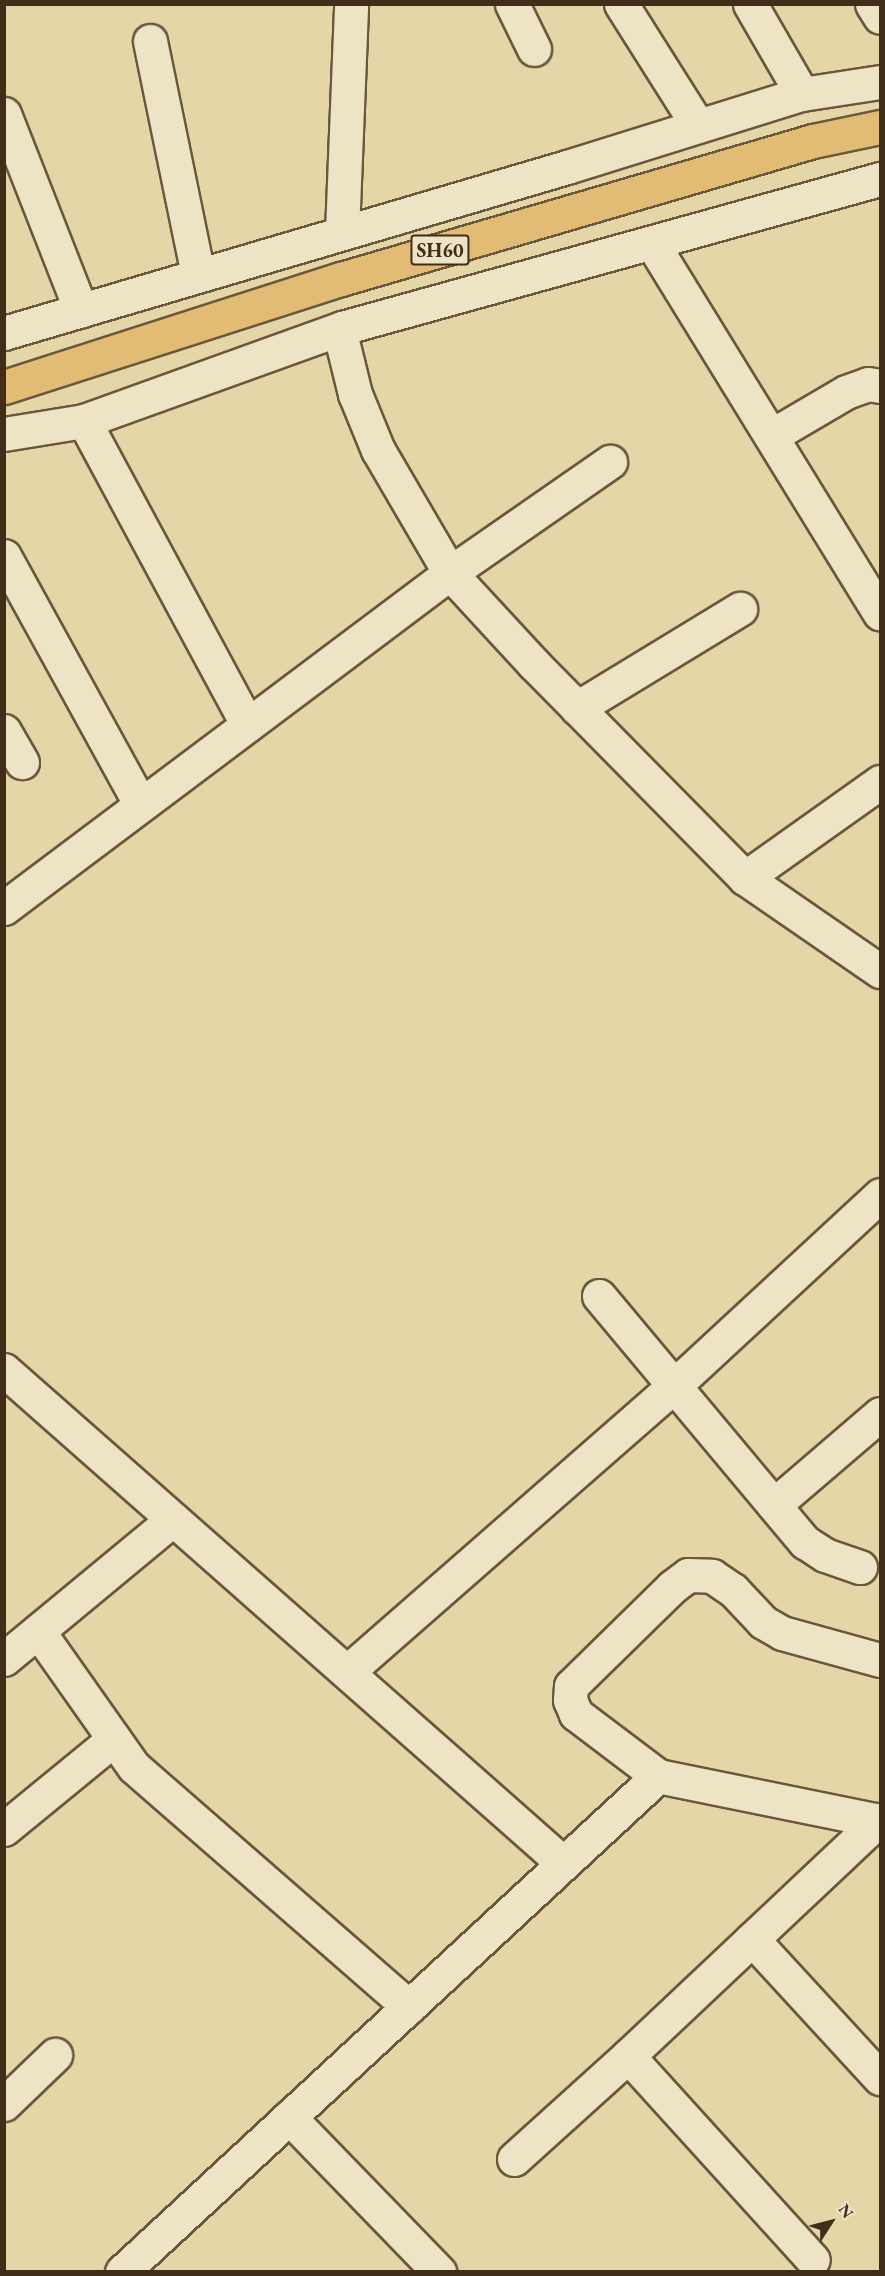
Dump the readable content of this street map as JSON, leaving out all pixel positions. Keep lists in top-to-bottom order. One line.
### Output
{"streets":{"main road":["SH60"]},"north":"top right"}
